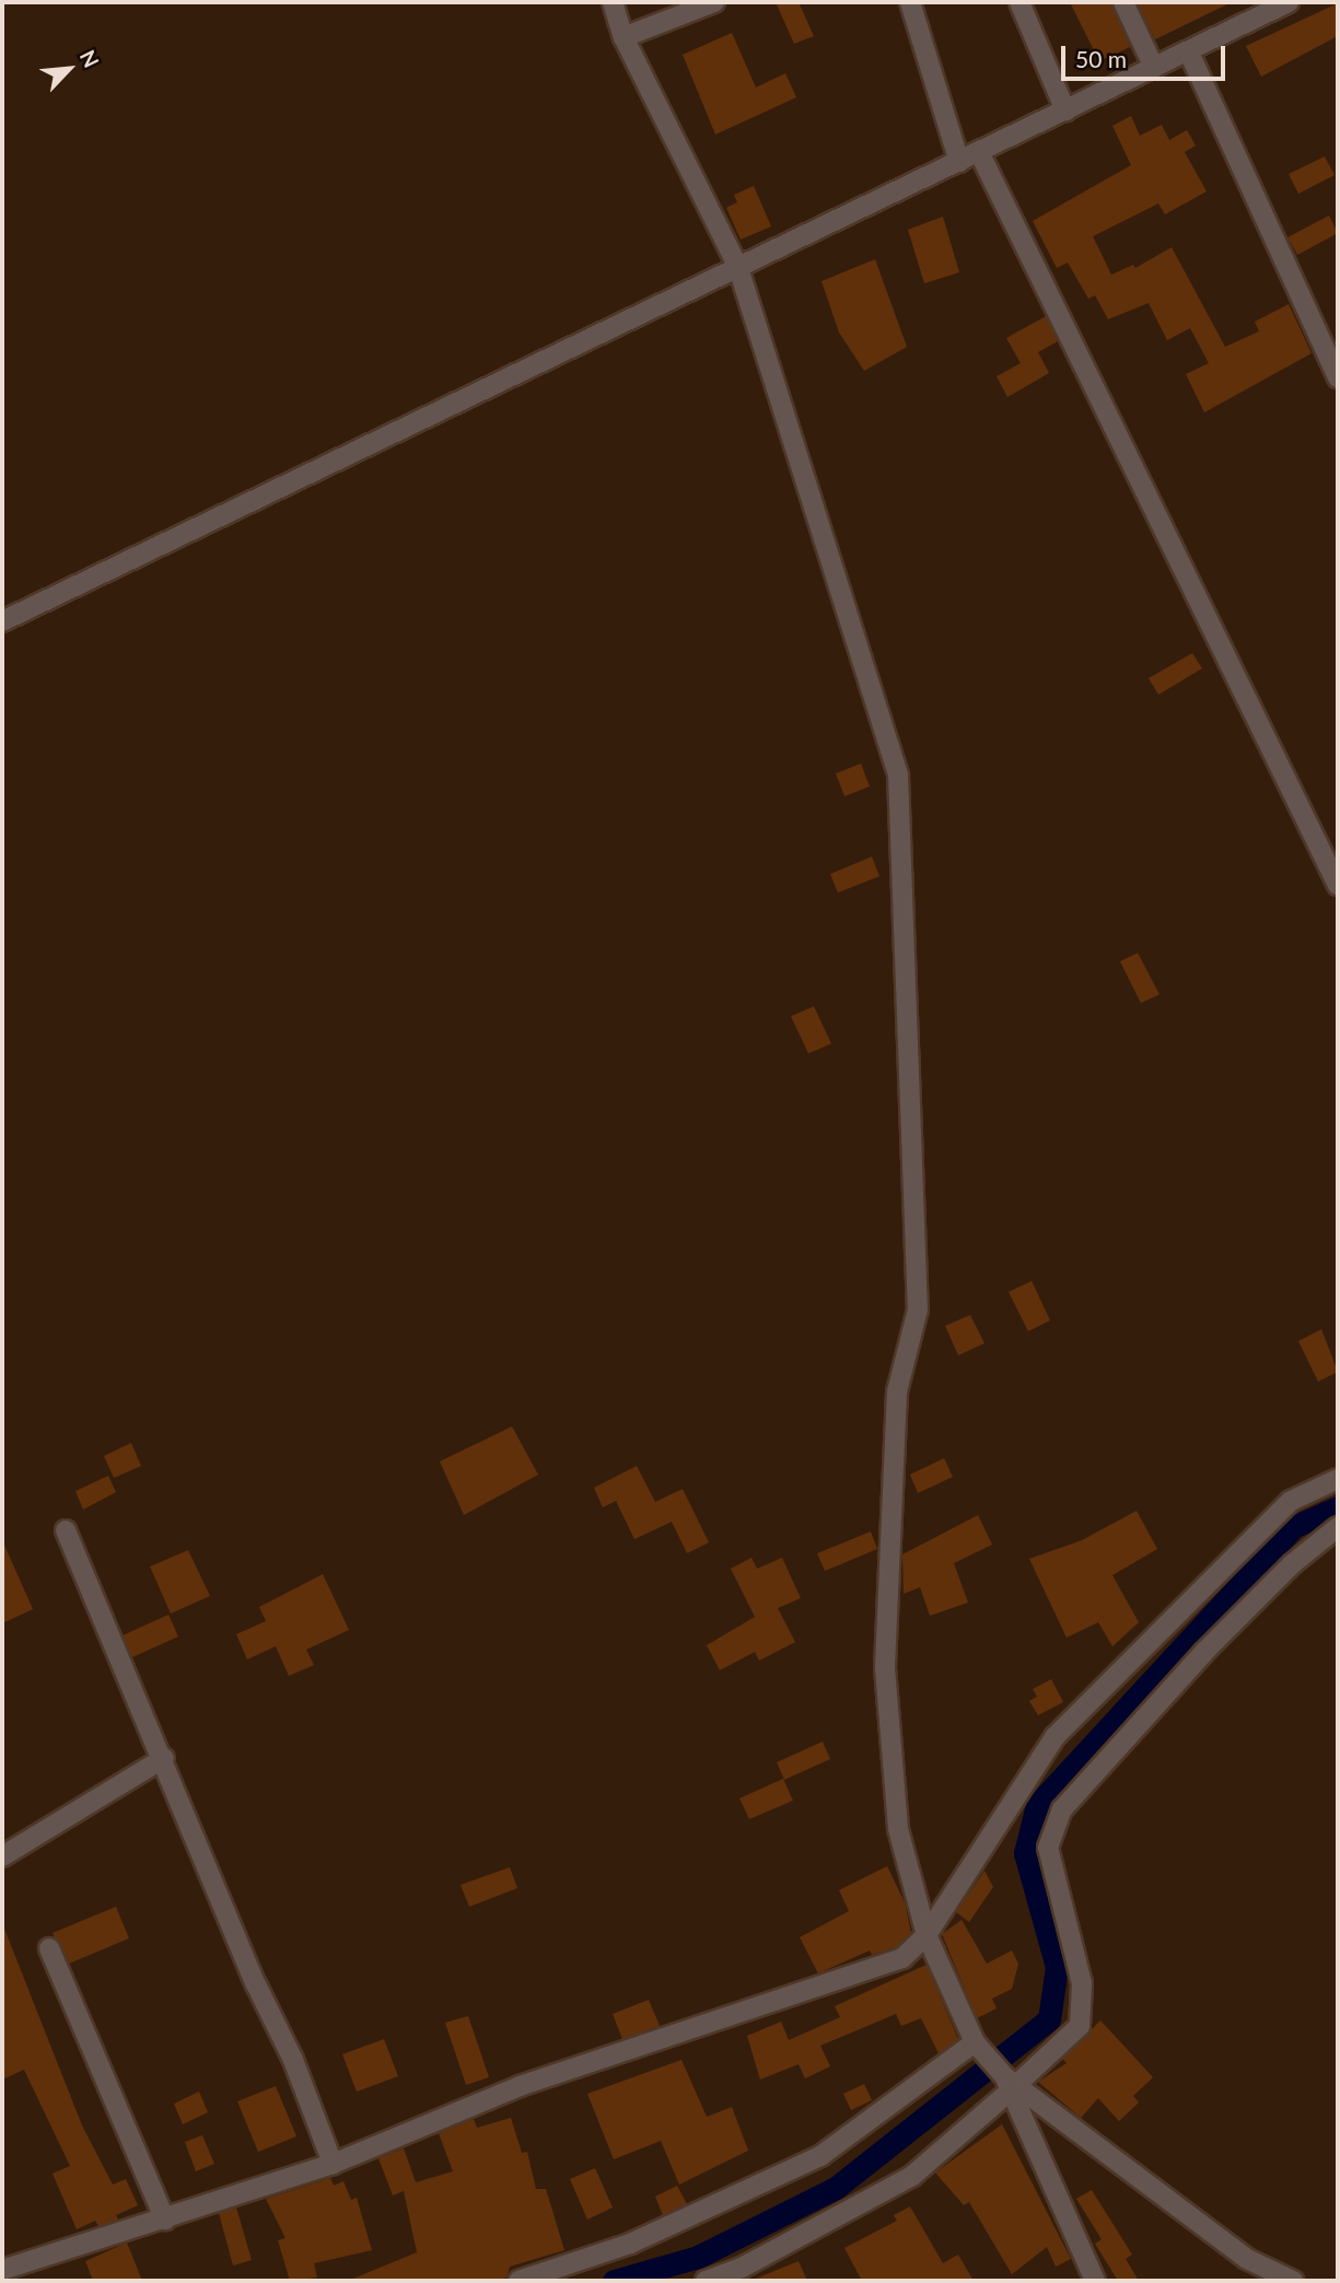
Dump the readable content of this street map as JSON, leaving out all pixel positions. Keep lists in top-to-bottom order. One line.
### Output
{"scale_bar":"50 m","north":"top right"}
